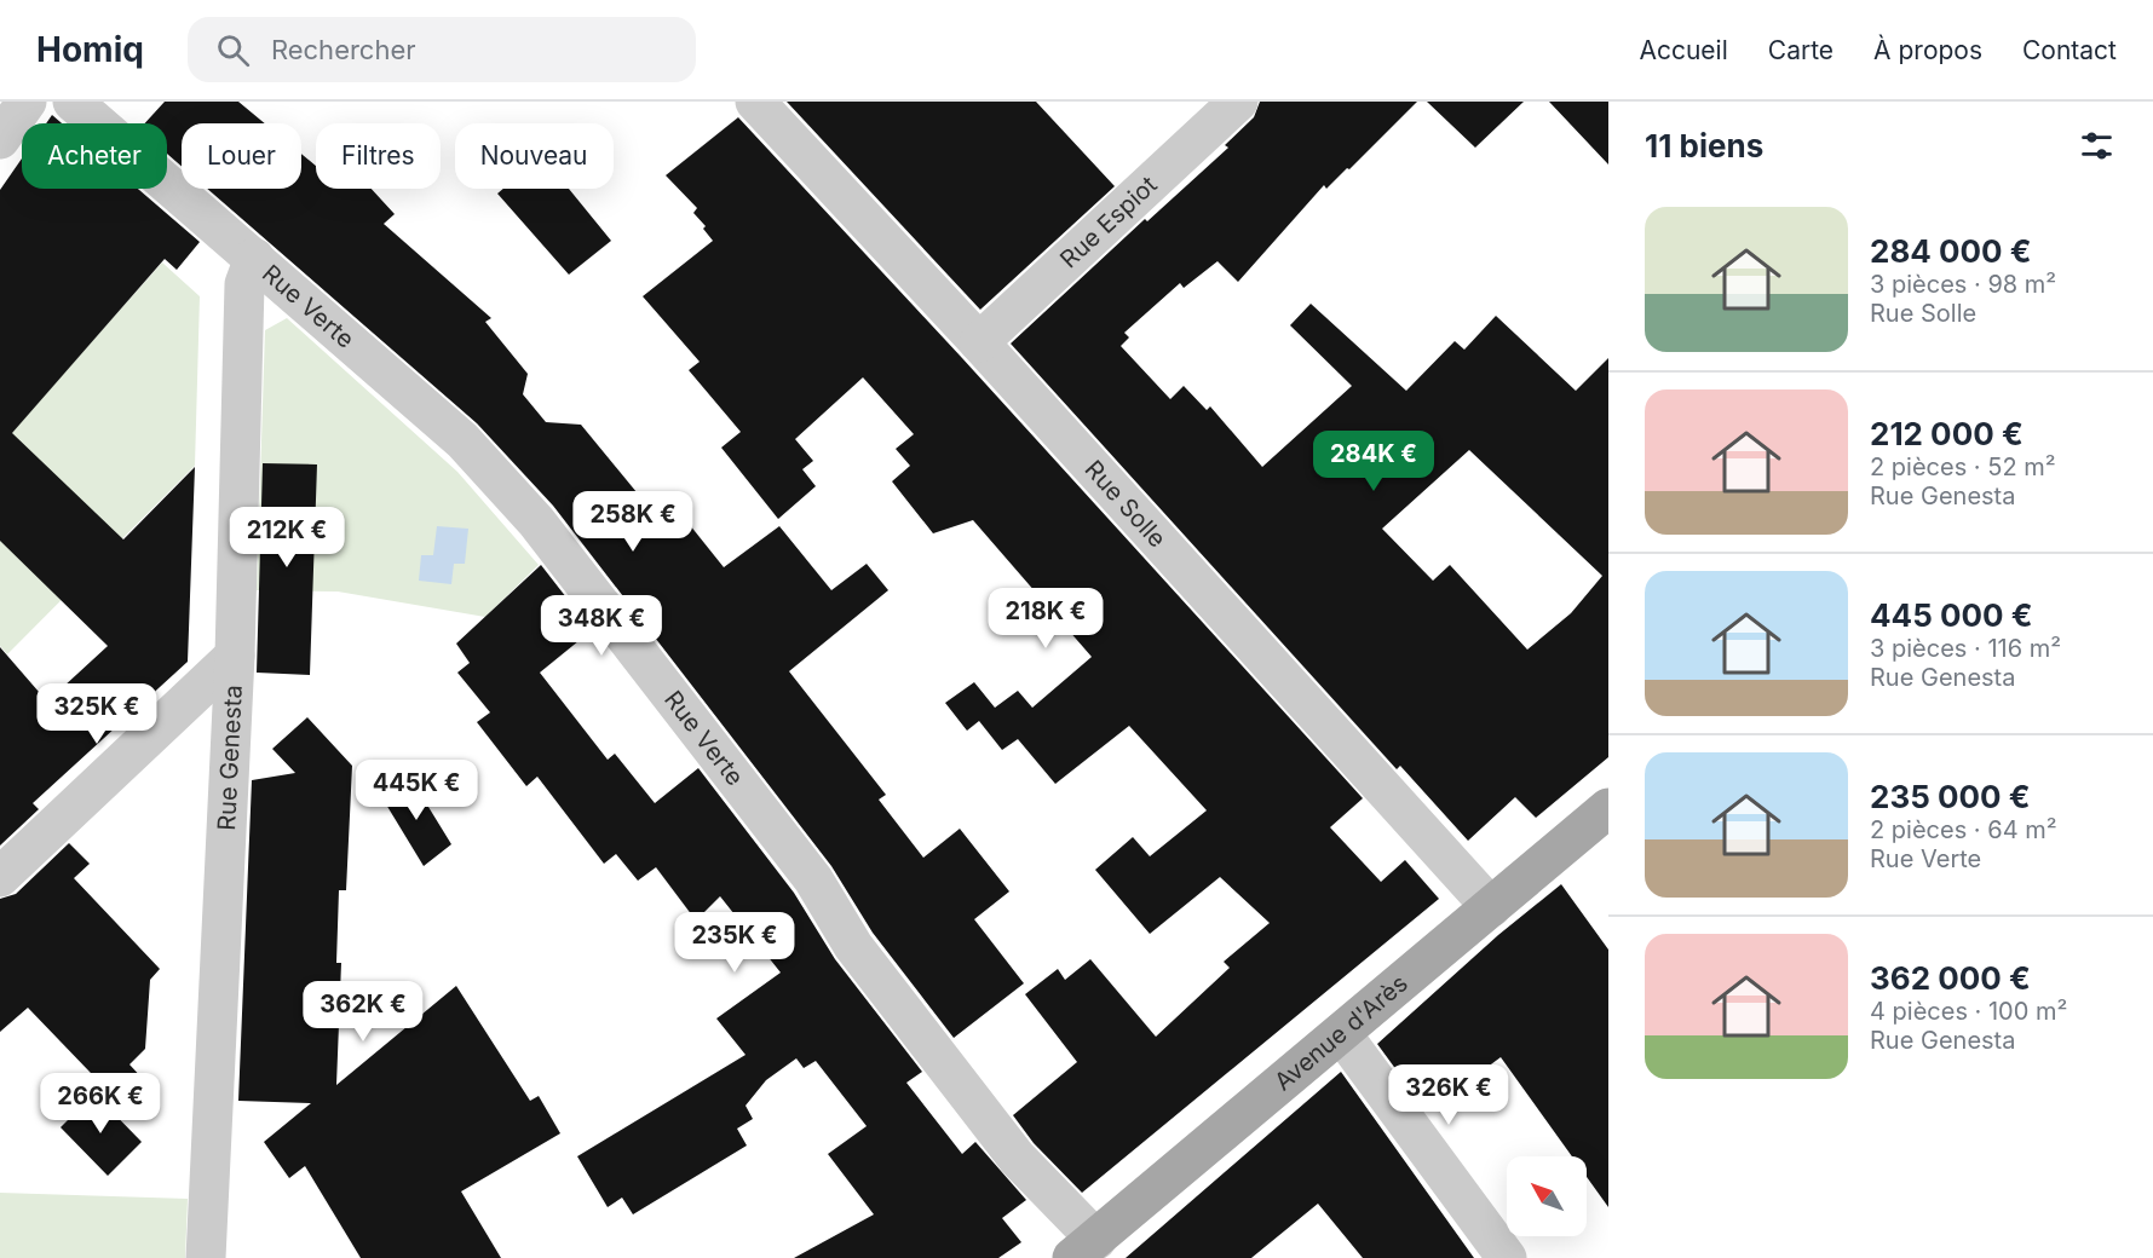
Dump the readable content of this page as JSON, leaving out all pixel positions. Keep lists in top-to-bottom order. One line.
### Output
{"streets":{"main road":["Avenue d'Arès"],"street":["Rue Espiot","Rue Verte","Rue Solle","Rue Genesta"]},"crossings":[["Rue Espiot","Rue Solle"],["Rue Verte","Rue Genesta"],["Rue Verte","Avenue d'Arès"],["Rue Solle","Avenue d'Arès"]],"north":"top left","page":{"header":"Homiq","search":"Rechercher","nav":["Accueil","Carte","À propos","Contact"],"heading":"11 biens","chip":["Acheter","Louer","Filtres","Nouveau"],"list":[{"name":"284 000 €","note":"3 pièces · 98 m² · Rue Solle"},{"name":"212 000 €","note":"2 pièces · 52 m² · Rue Genesta"},{"name":"445 000 €","note":"3 pièces · 116 m² · Rue Genesta"},{"name":"235 000 €","note":"2 pièces · 64 m² · Rue Verte"},{"name":"362 000 €","note":"4 pièces · 100 m² · Rue Genesta"}],"price":["284K €","258K €","212K €","218K €","348K €","325K €","445K €","235K €","362K €","326K €","266K €"]}}
